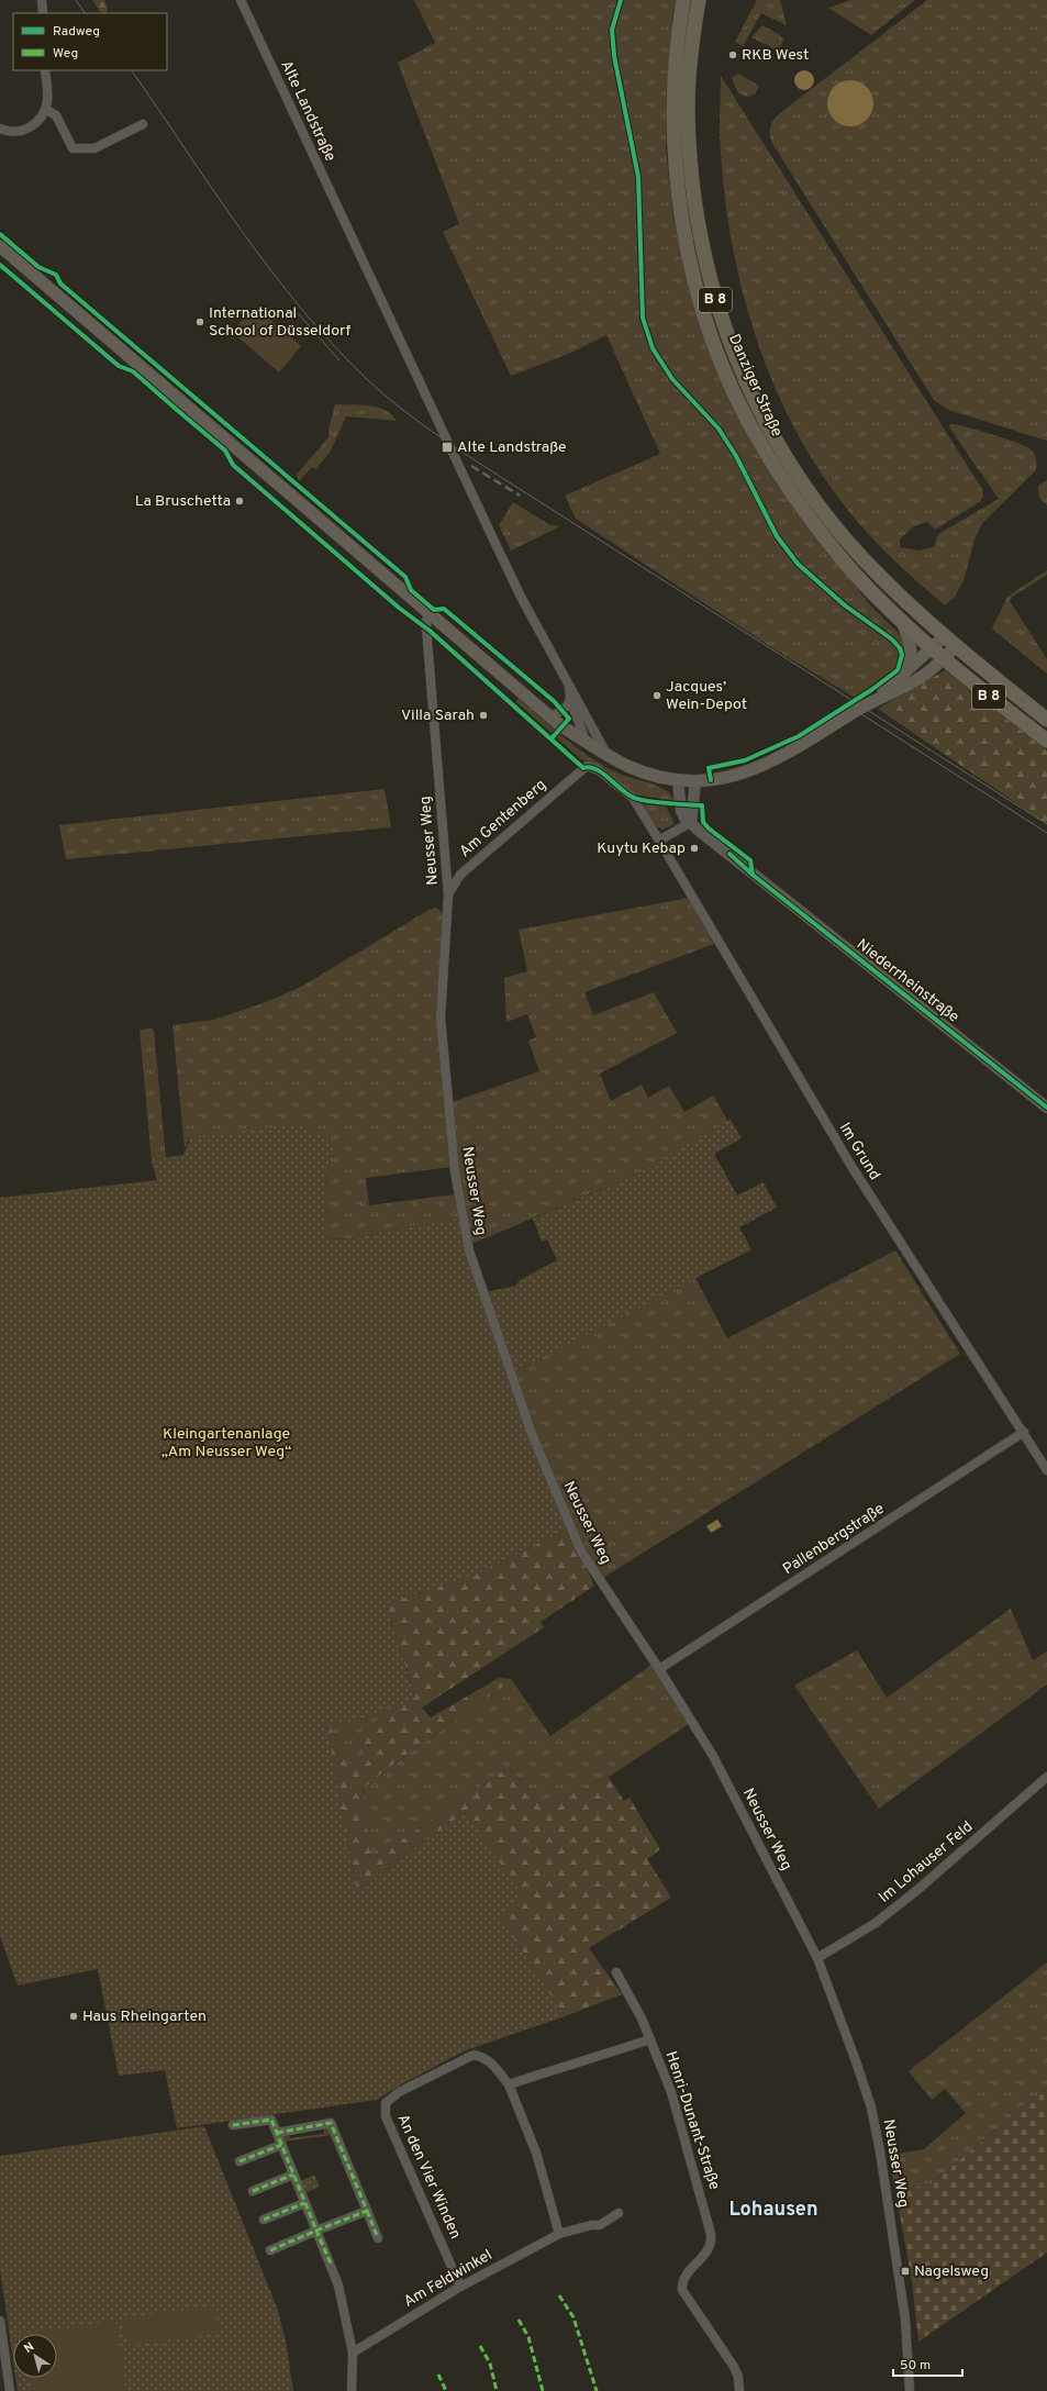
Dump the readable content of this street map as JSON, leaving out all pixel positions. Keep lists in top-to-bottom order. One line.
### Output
{"streets":{"highway":["B 8","Danziger Straße"],"street":["Alte Landstraße","Am Gentenberg","Neusser Weg","Niederrheinstraße","Im Grund","Pallenbergstraße","Im Lohauser Feld","Henri-Dunant-Straße","An den Vier Winden","Am Feldwinkel"]},"crossings":[["Am Gentenberg","Neusser Weg"],["Am Gentenberg","Im Grund"],["Neusser Weg","Pallenbergstraße"],["Neusser Weg","Im Lohauser Feld"],["Im Grund","Pallenbergstraße"],["An den Vier Winden","Am Feldwinkel"]],"districts":["Lohausen"],"parks":["Kleingartenanlage „Am Neusser Weg“"],"places":{"other":["RKB West","International School of Düsseldorf","La Bruschetta","Jacques’ Wein-Depot","Villa Sarah","Kuytu Kebap","Haus Rheingarten"],"transit":["Alte Landstraße","Nagelsweg"]},"legend":["Radweg","Weg"],"scale_bar":"50 m","north":"top left"}
